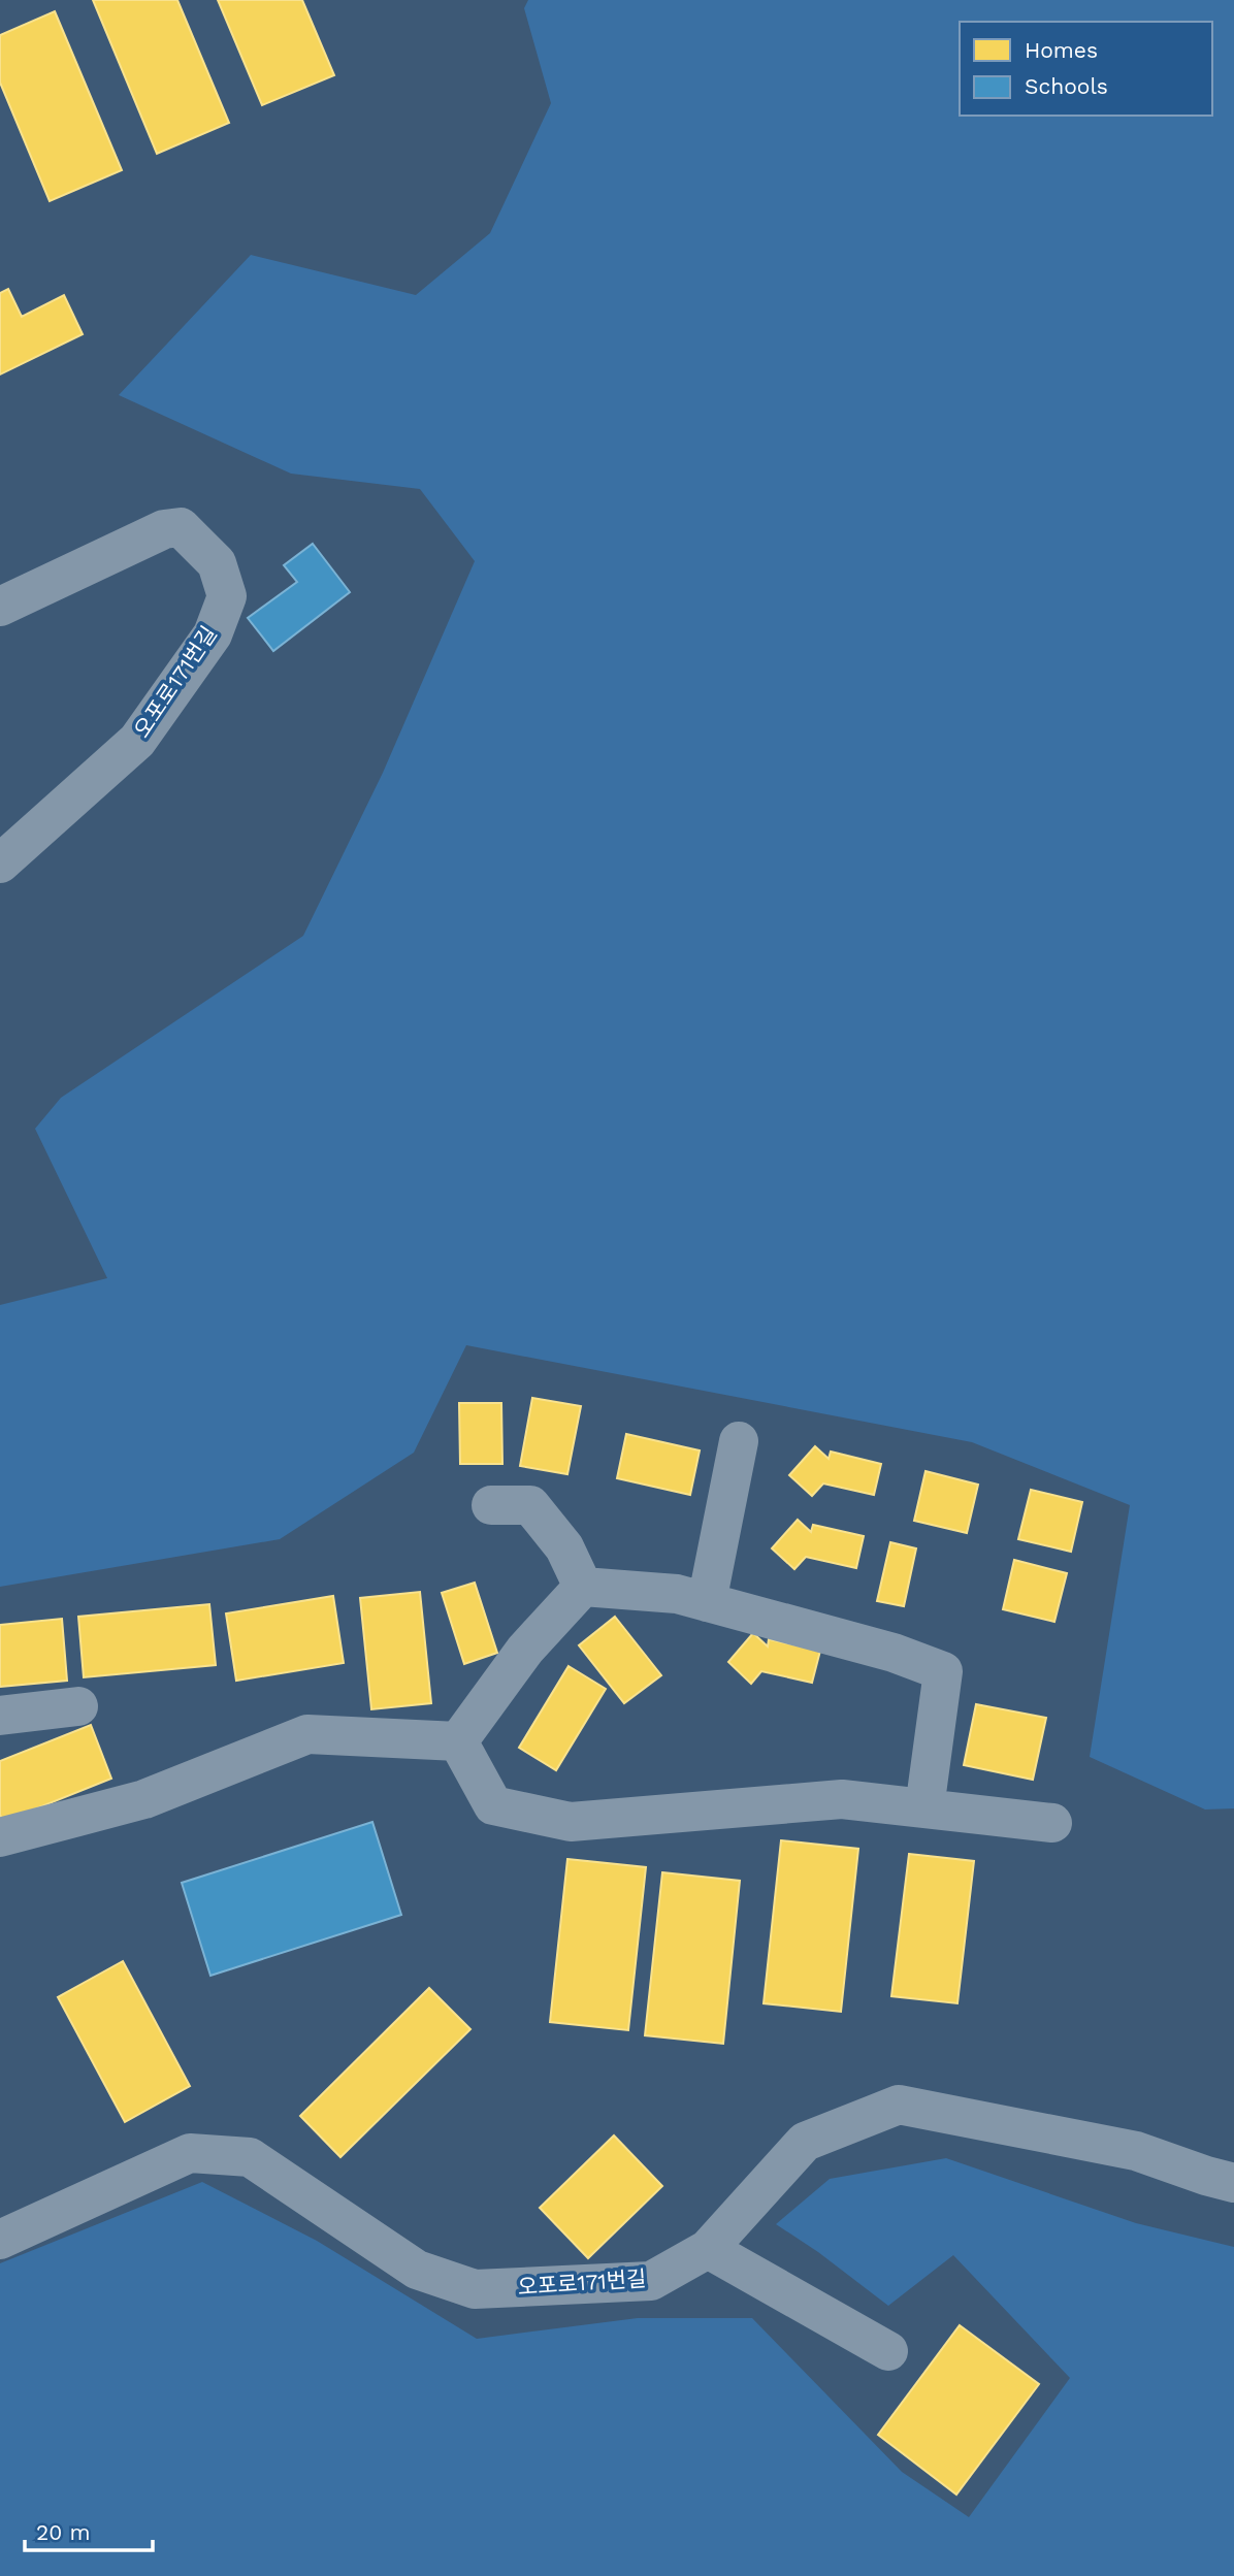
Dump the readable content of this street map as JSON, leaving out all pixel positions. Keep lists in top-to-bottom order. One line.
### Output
{"streets":{"street":["오포로171번길"]},"legend":["Homes","Schools"],"scale_bar":"20 m"}
